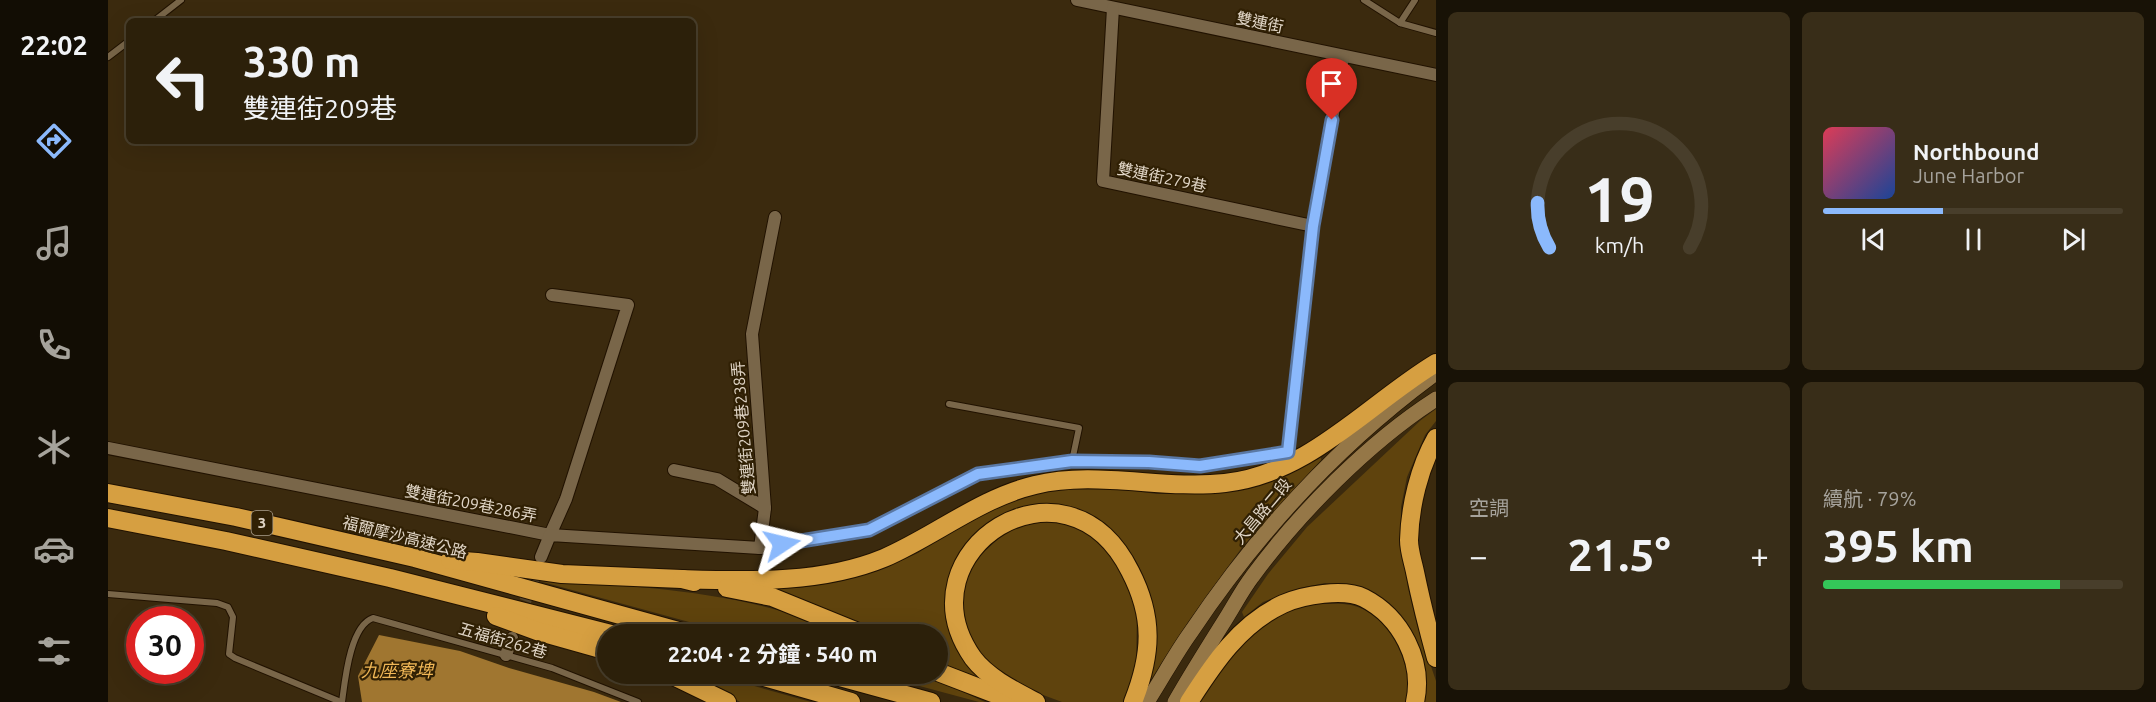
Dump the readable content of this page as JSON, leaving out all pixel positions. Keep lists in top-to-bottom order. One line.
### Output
{"streets":{"highway":["3","福爾摩沙高速公路"],"main road":["大昌路二段"],"street":["雙連街","雙連街279巷","雙連街209巷238弄","雙連街209巷286弄"],"lane":["五福街262巷"]},"crossings":[["雙連街","雙連街279巷"]],"water":["九座寮埤"],"page":{"tabs":"22:02","turn":["330 m","雙連街209巷"],"song":["Northbound","June Harbor"],"tile":["空調",["續航 · 79%","395 km"]],"heat":["−","21.5°","+"],"limit":"30","trip":"22:04 · 2 分鐘 · 540 m","gauge":["19","km/h"]}}
